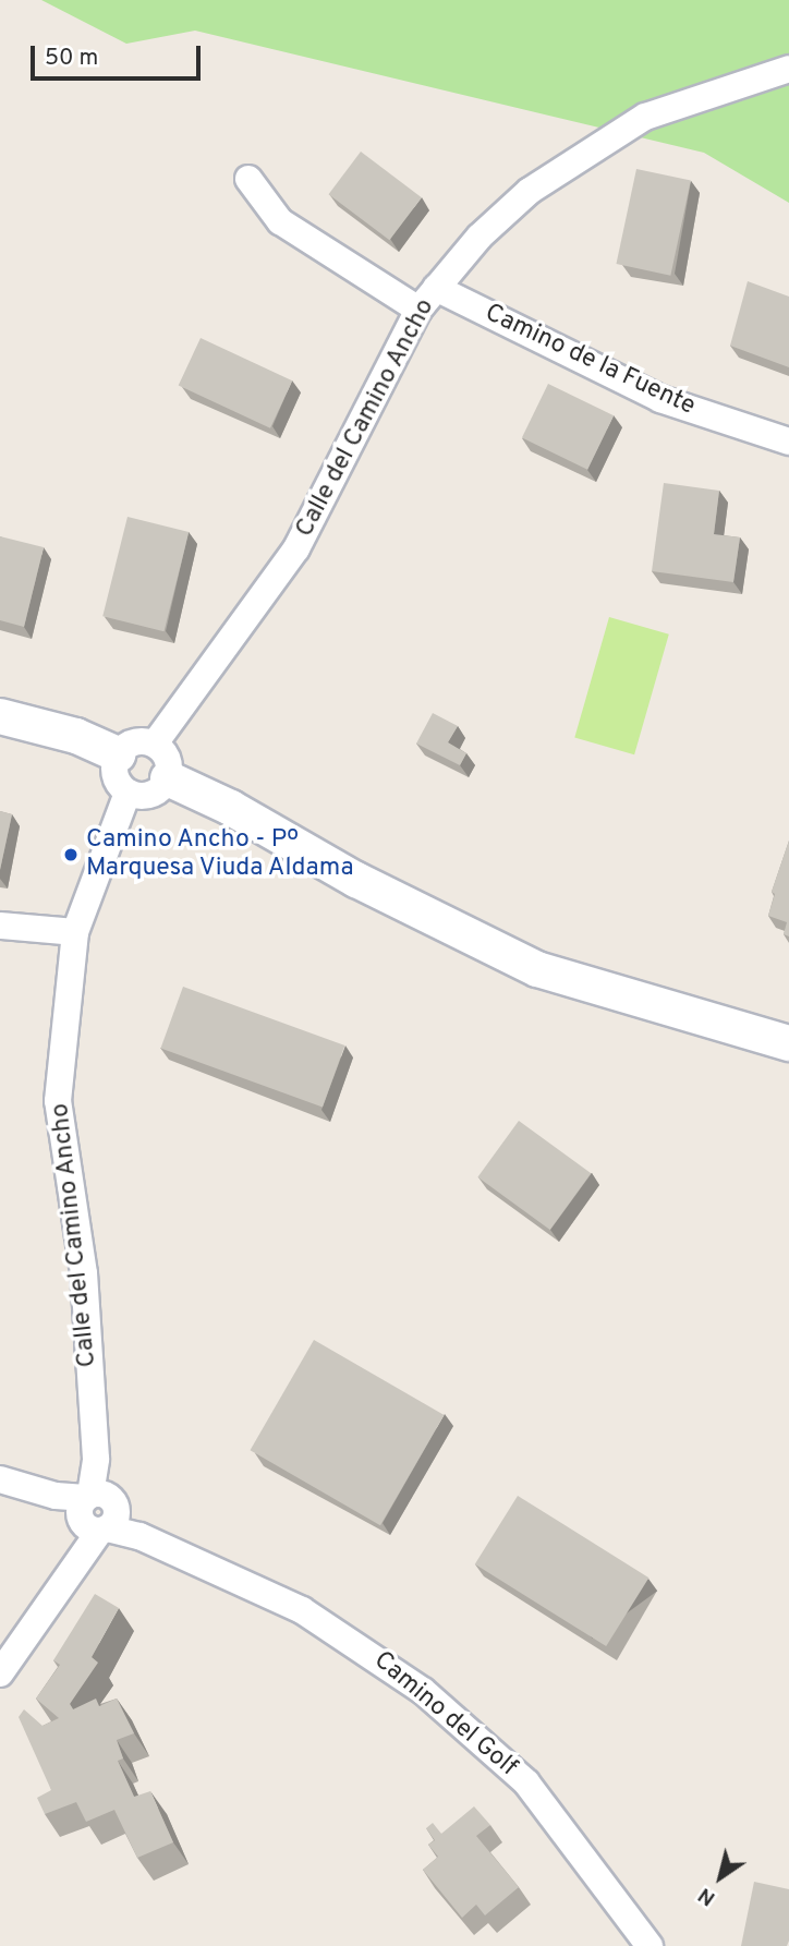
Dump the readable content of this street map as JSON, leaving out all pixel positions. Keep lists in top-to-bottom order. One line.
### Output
{"streets":{"street":["Camino de la Fuente","Calle del Camino Ancho","Camino del Golf"]},"crossings":[["Camino de la Fuente","Calle del Camino Ancho"],["Calle del Camino Ancho","Camino del Golf"]],"places":["Camino Ancho - Pº Marquesa Viuda Aldama"],"scale_bar":"50 m","north":"bottom left"}
